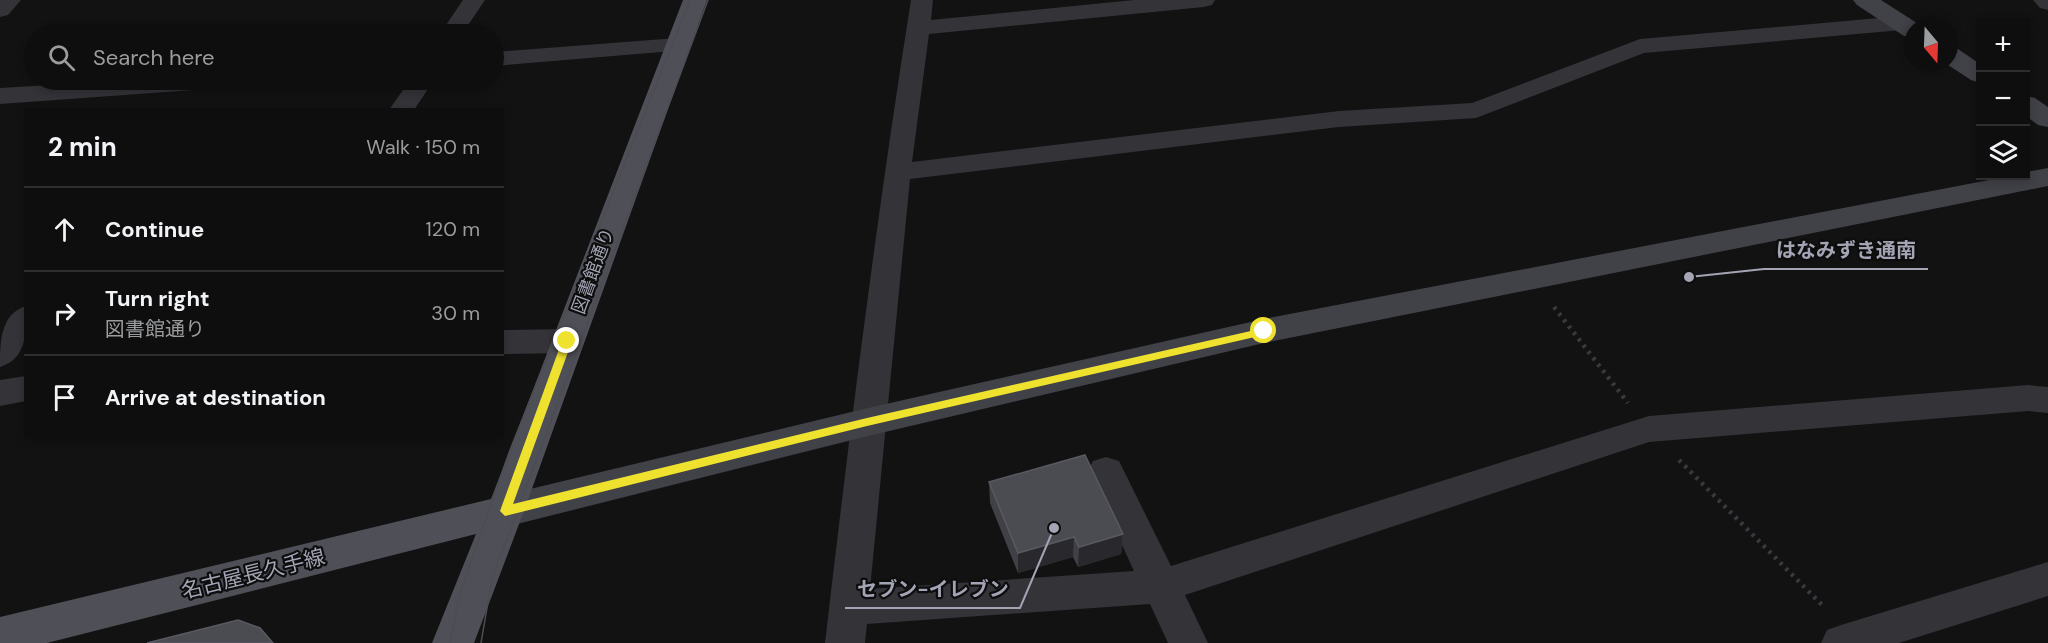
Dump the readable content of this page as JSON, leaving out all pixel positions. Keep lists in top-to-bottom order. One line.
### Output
{"streets":{"main road":["図書館通り","名古屋長久手線"]},"crossings":[["図書館通り","名古屋長久手線"]],"places":["はなみずき通南","セブン-イレブン"],"north":"bottom","page":{"map_buttons":["+","−"],"search":"Search here","heading":["2 min","Walk · 150 m"],"list":[["Continue","120 m"],["Turn right","図書館通り","30 m"],"Arrive at destination"]}}
